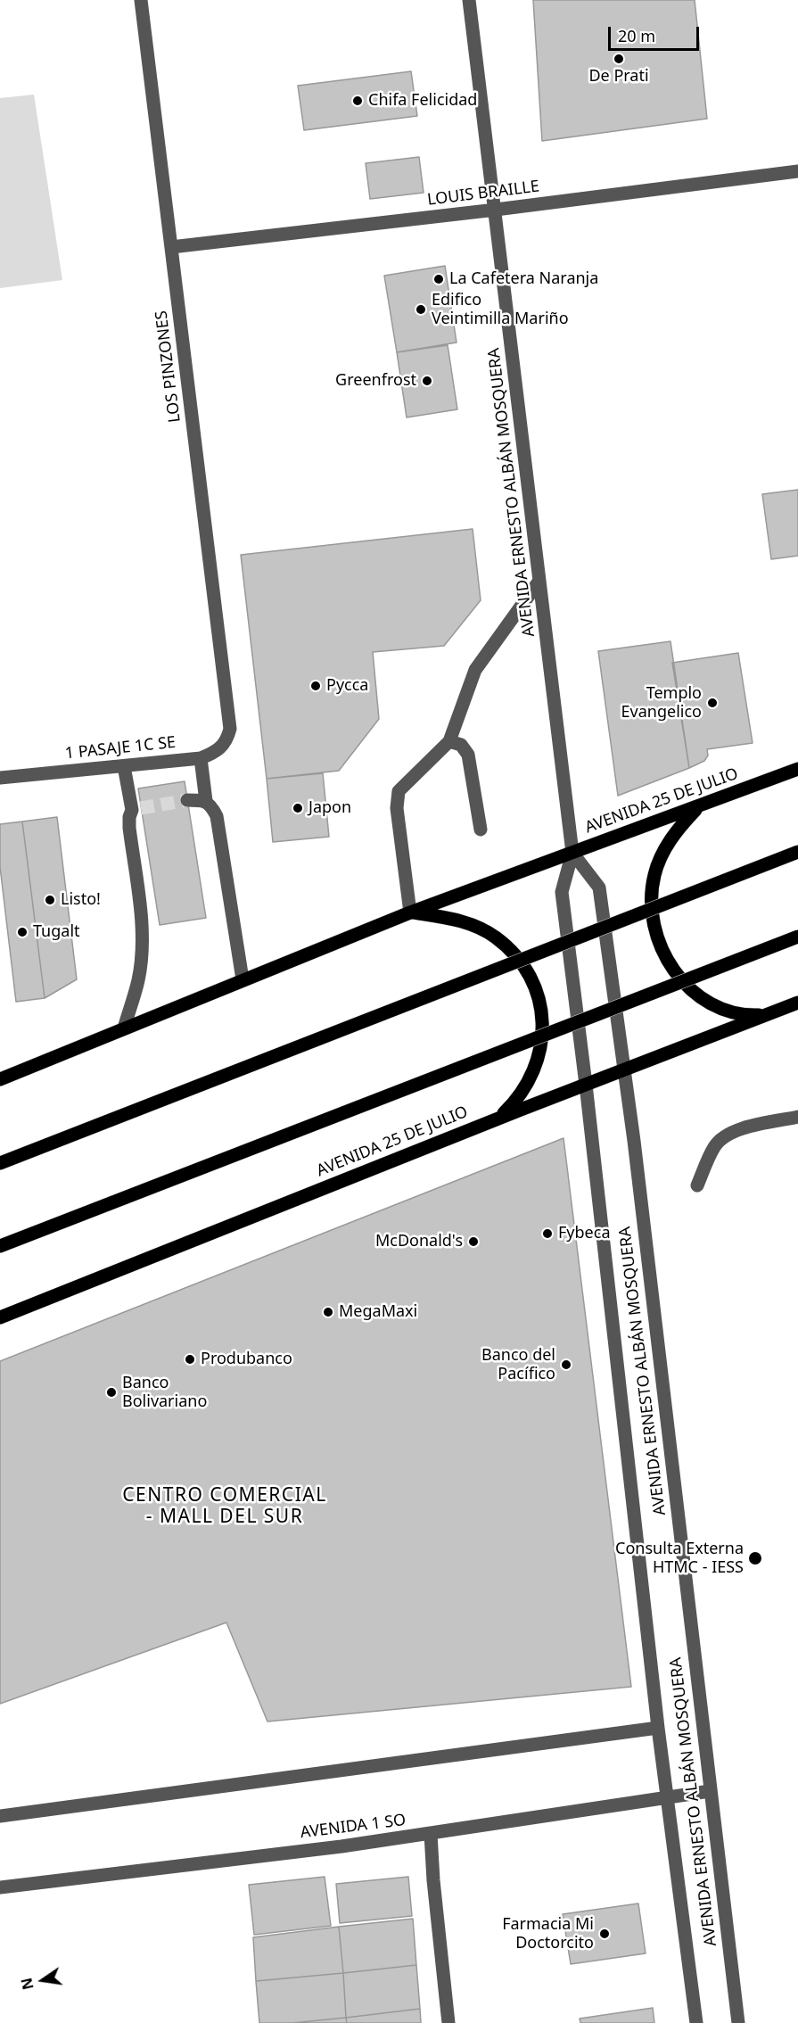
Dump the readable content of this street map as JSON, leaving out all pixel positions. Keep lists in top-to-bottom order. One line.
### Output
{"streets":{"main road":["AVENIDA 25 DE JULIO"],"street":["LOUIS BRAILLE","LOS PINZONES","AVENIDA ERNESTO ALBÁN MOSQUERA","1 PASAJE 1C SE","AVENIDA 1 SO"]},"crossings":[["LOUIS BRAILLE","LOS PINZONES"],["LOUIS BRAILLE","AVENIDA ERNESTO ALBÁN MOSQUERA"],["LOS PINZONES","1 PASAJE 1C SE"],["AVENIDA ERNESTO ALBÁN MOSQUERA","AVENIDA 25 DE JULIO"],["AVENIDA ERNESTO ALBÁN MOSQUERA","AVENIDA 1 SO"]],"districts":["CENTRO COMERCIAL - MALL DEL SUR"],"places":["De Prati","Chifa Felicidad","La Cafetera Naranja","Edifico Veintimilla Mariño","Greenfrost","Pycca","Templo Evangelico","Japon","Listo!","Tugalt","Fybeca","McDonald's","MegaMaxi","Produbanco","Banco del Pacífico","Banco Bolivariano","Consulta Externa HTMC - IESS","Farmacia Mi Doctorcito"],"scale_bar":"20 m","north":"left"}
